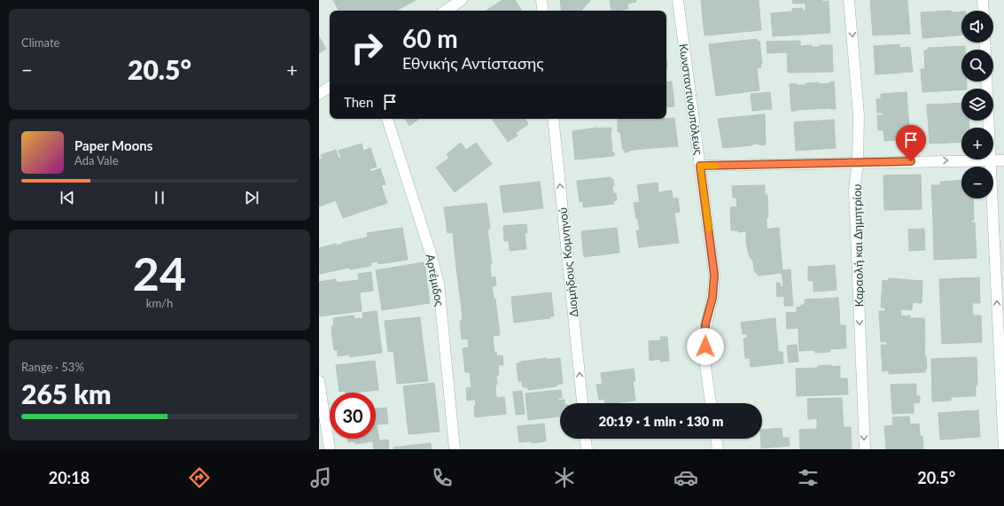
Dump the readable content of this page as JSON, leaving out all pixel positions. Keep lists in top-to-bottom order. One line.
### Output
{"streets":{"street":["Κωνσταντινουπόλεως","Καραολή και Δημητρίου","Διομήδους Κομνηνού","Αρτέμιδος"]},"one_way":["Καραολή και Δημητρίου","Διομήδους Κομνηνού"],"page":{"tile":["Climate",["24","km/h"],["Range · 53%","265 km"]],"map_buttons":["+","−"],"turn":["60 m","Εθνικής Αντίστασης"],"heat":["−","20.5°","+"],"then":"Then","song":["Paper Moons","Ada Vale"],"limit":"30","trip":"20:19 · 1 min · 130 m","tabs":["20:18","20.5°"]}}
